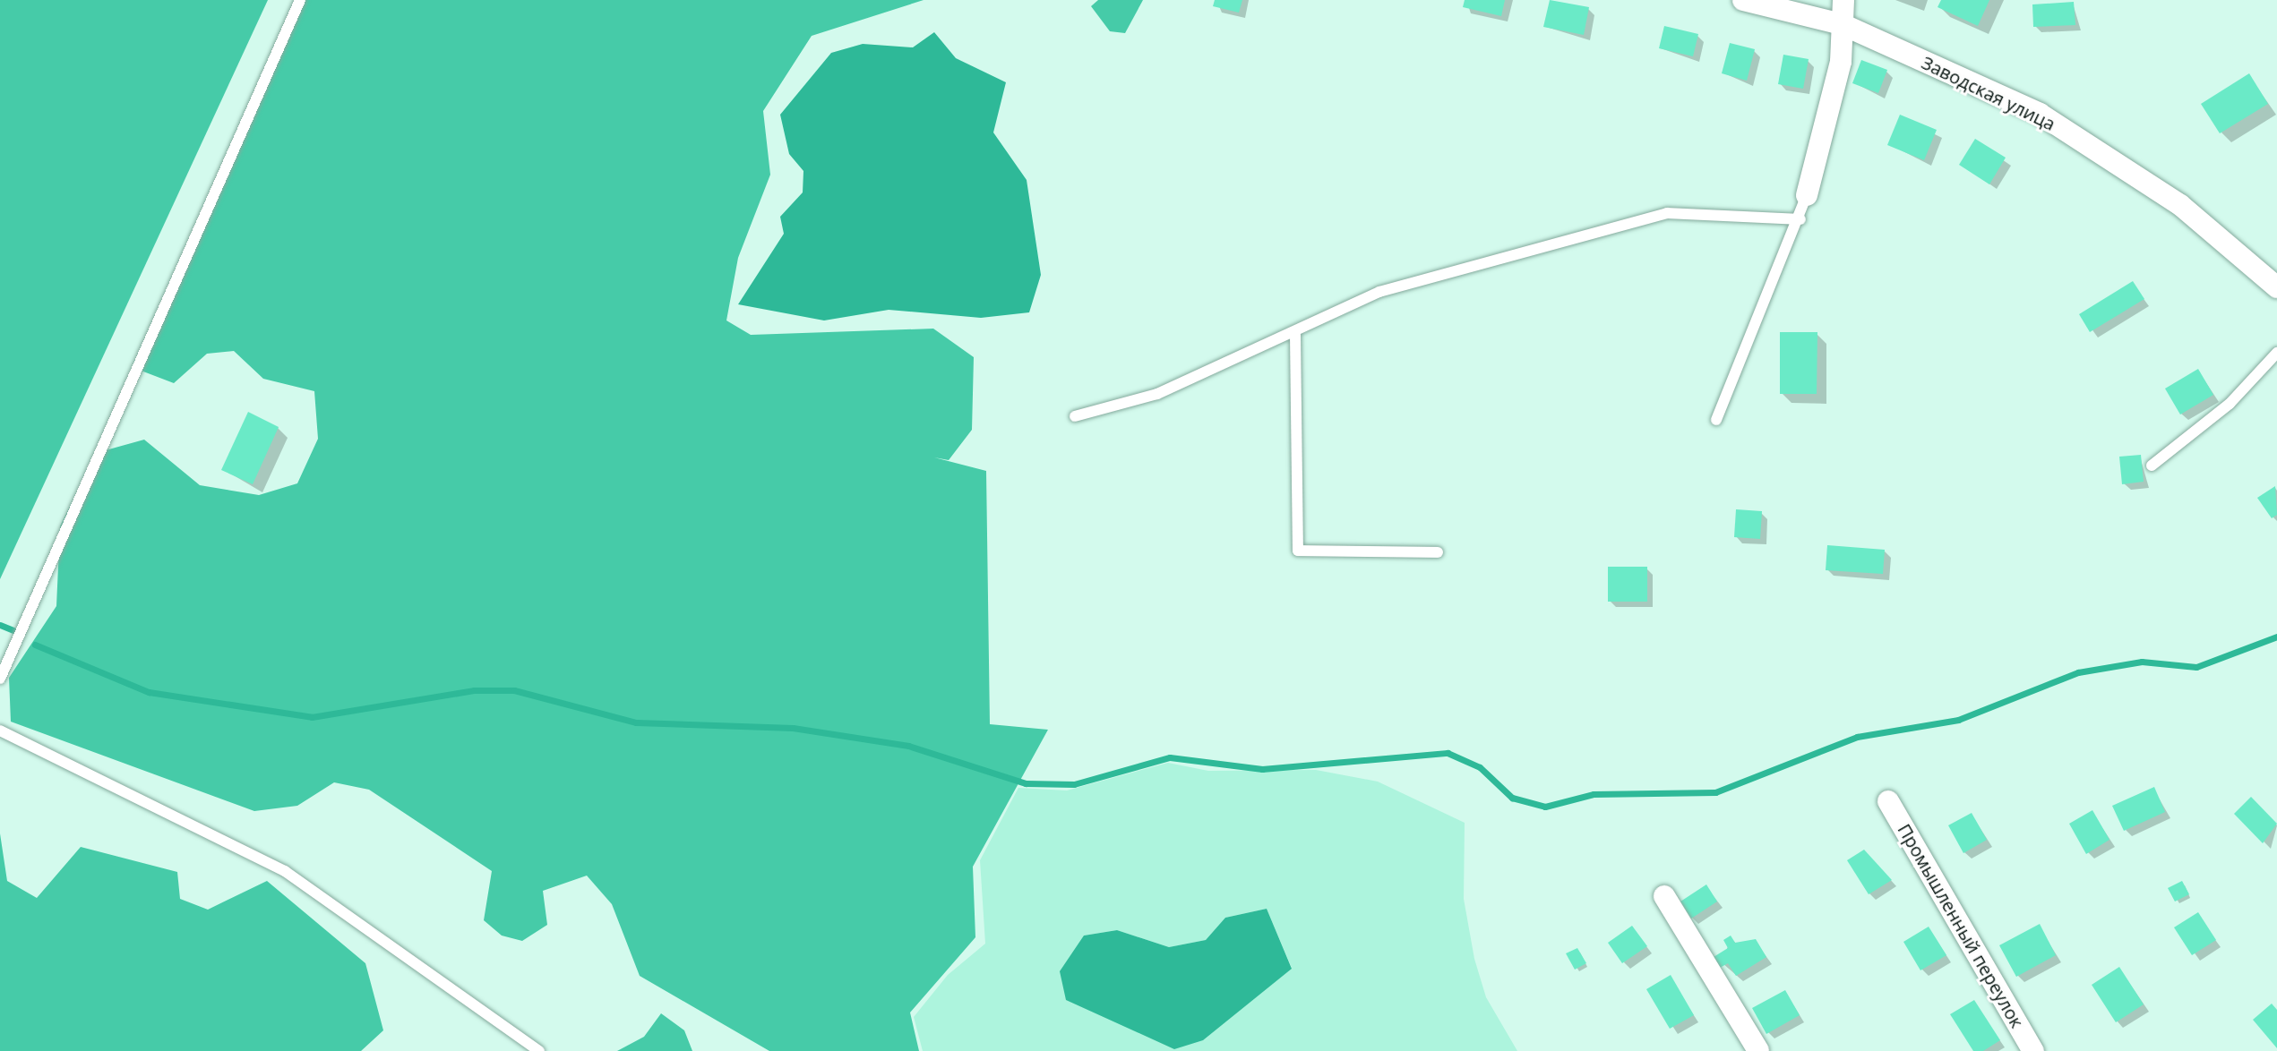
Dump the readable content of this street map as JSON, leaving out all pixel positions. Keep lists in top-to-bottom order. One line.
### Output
{"streets":{"street":["Заводская улица","Промышленный переулок"]}}
